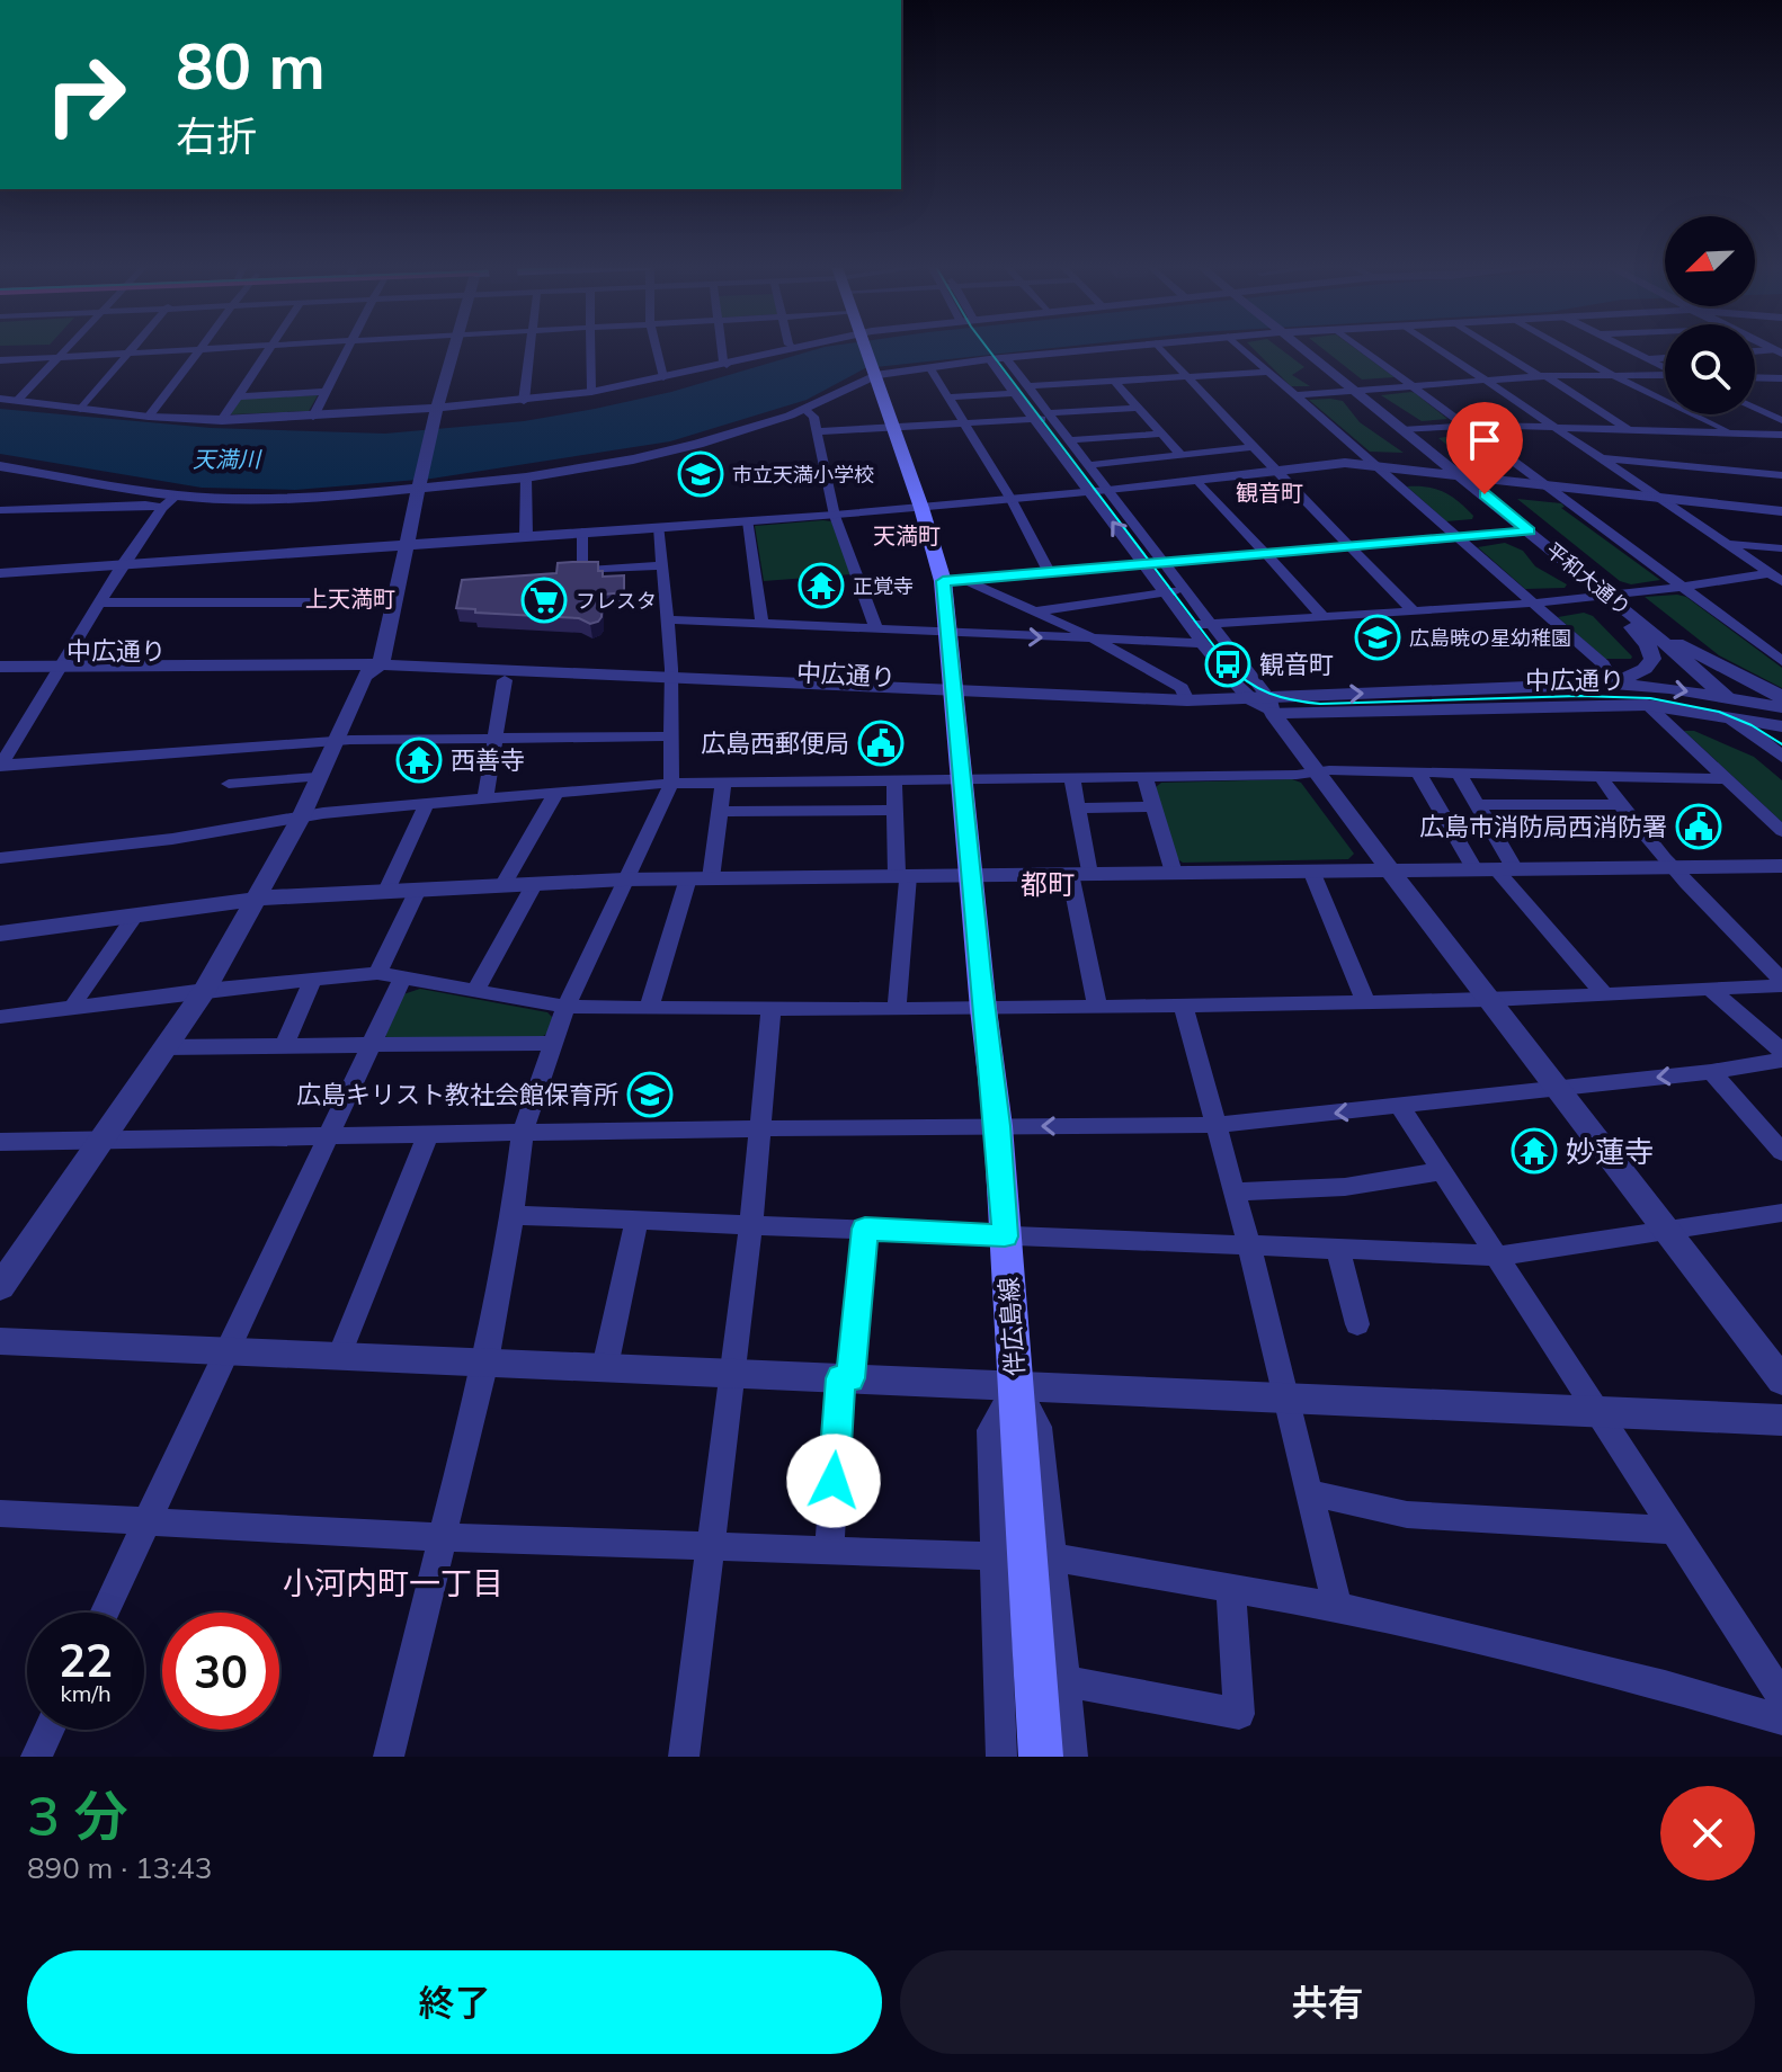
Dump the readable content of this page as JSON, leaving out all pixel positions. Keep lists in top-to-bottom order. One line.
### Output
{"streets":{"main road":["伴広島線"],"street":["平和大通り","中広通り"]},"crossings":[["平和大通り","中広通り"],["中広通り","伴広島線"]],"districts":["観音町","天満町","上天満町","都町","小河内町一丁目"],"water":["天満川"],"places":{"school or university":["市立天満小学校","広島暁の星幼稚園","広島キリスト教社会館保育所"],"temple":["正覚寺","西善寺","妙蓮寺"],"supermarket":["フレスタ"],"bus stop":["観音町"],"public building":["広島西郵便局","広島市消防局西消防署"]},"north":"bottom left","page":{"turn":["80 m","右折"],"speed":"22 km/h","limit":"30","heading":["3 分","890 m · 13:43"],"buttons":["終了","共有"]}}
